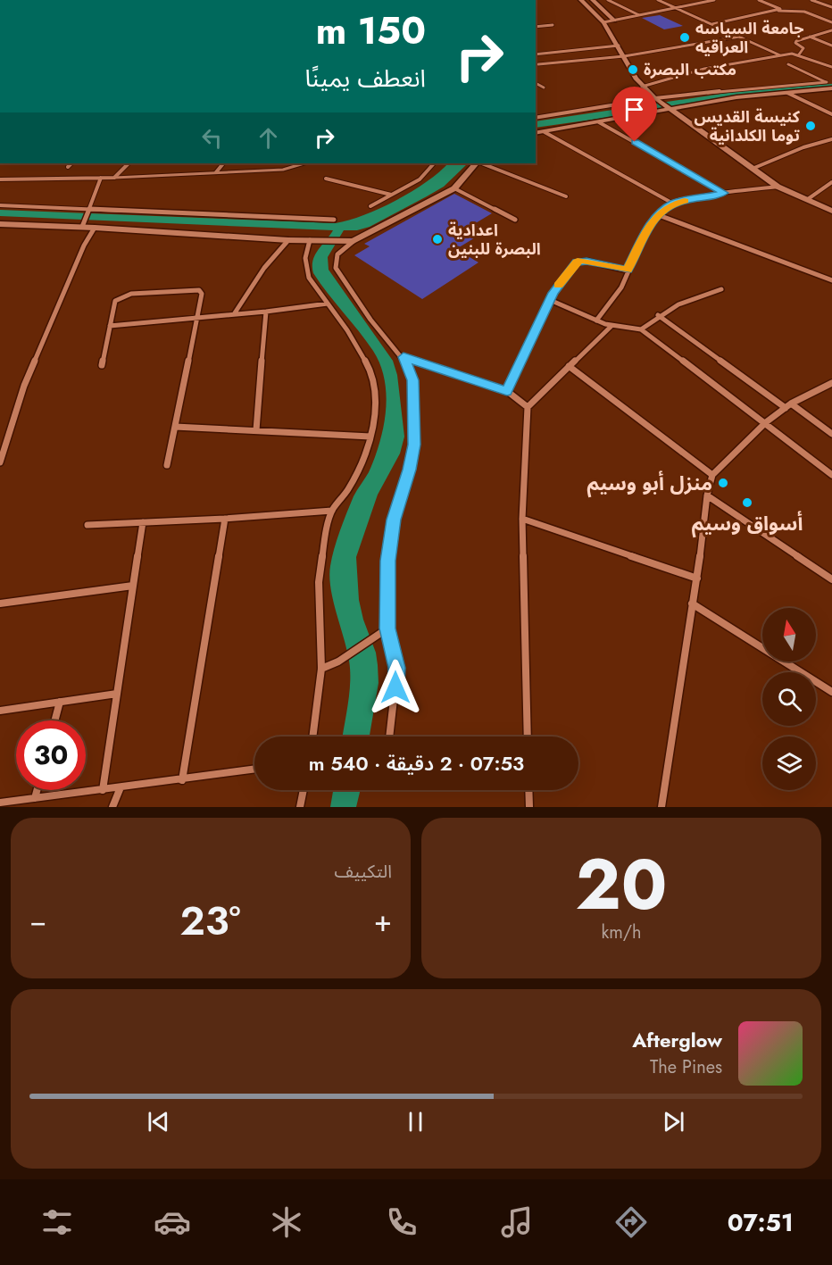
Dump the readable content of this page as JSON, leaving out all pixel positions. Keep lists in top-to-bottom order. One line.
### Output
{"places":["جامعة السياسه العراقيه","مكتب البصرة","كنيسة القديس توما الكلدانية","اعدادية البصرة للبنين","منزل أبو وسيم","أسواق وسيم"],"north":"top","page":{"turn":["150 m","انعطف يمينًا"],"limit":"30","trip":"07:53 · 2 دقيقة · 540 m","tile":[["20","km/h"],"التكييف"],"heat":["−","23°","+"],"song":["Afterglow","The Pines"],"tabs":"07:51"}}
